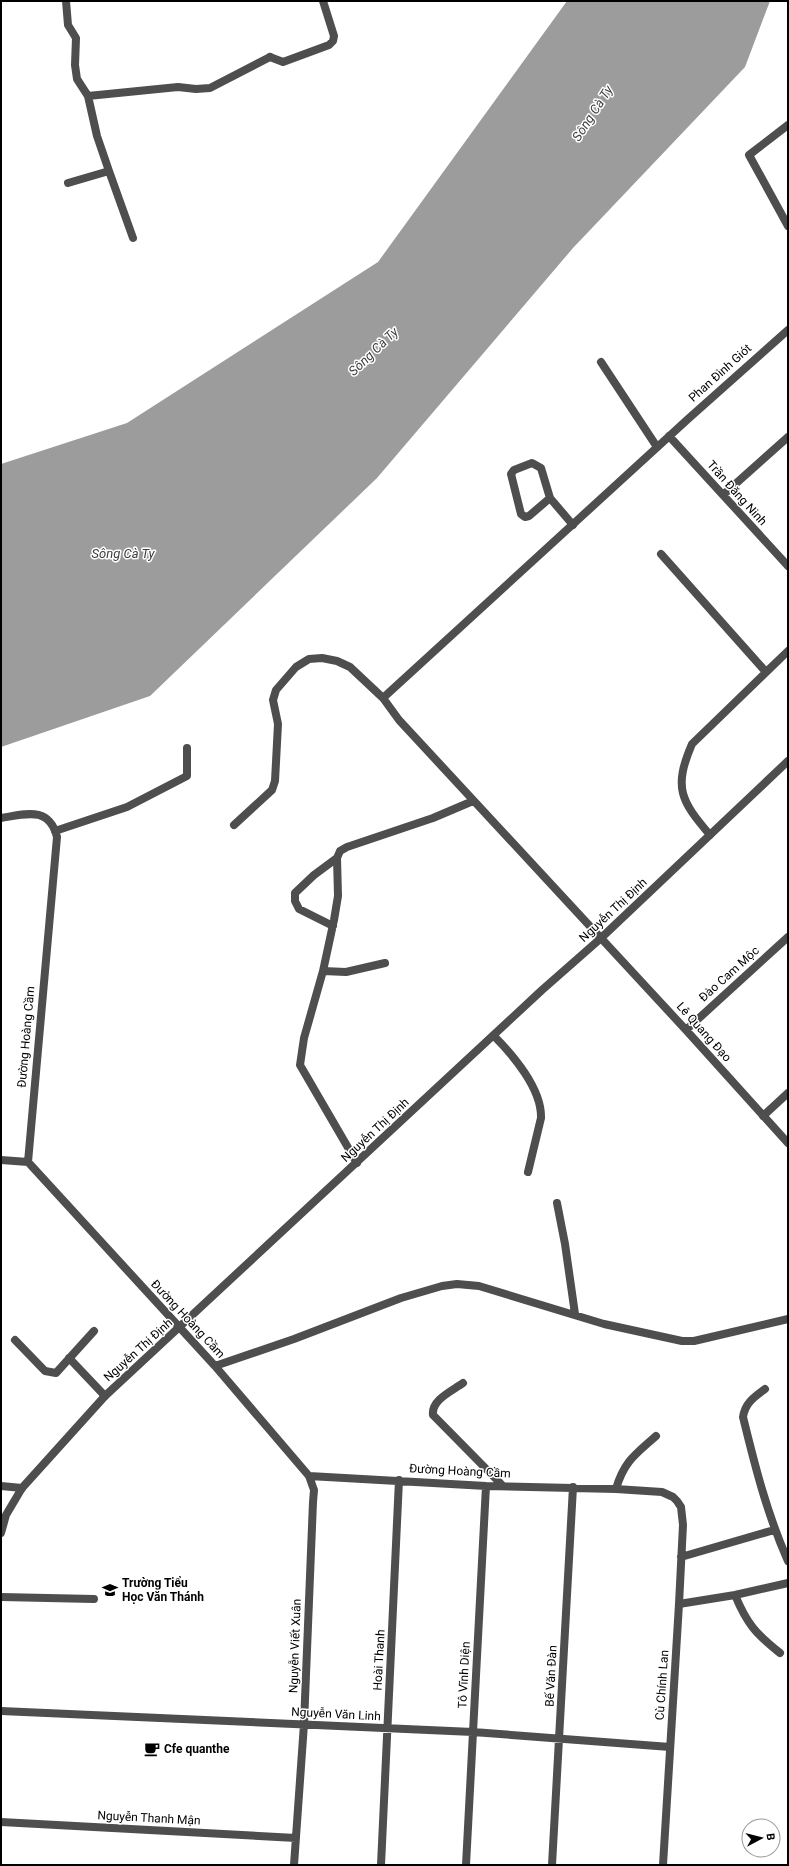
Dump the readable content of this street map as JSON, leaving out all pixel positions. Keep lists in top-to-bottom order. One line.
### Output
{"streets":{"street":["Phan Đình Giót","Trần Đăng Ninh","Nguyễn Thị Định","Đào Cam Mộc","Lê Quang Đạo","Đường Hoàng Cầm","Nguyễn Viết Xuân","Hoài Thanh","Tô Vĩnh Diện","Bế Văn Đàn","Cù Chính Lan","Nguyễn Văn Linh","Nguyễn Thanh Mận"]},"crossings":[["Phan Đình Giót","Trần Đăng Ninh"],["Phan Đình Giót","Lê Quang Đạo"],["Nguyễn Thị Định","Lê Quang Đạo"],["Nguyễn Thị Định","Đường Hoàng Cầm"],["Đào Cam Mộc","Lê Quang Đạo"],["Đường Hoàng Cầm","Nguyễn Viết Xuân"],["Đường Hoàng Cầm","Hoài Thanh"],["Đường Hoàng Cầm","Tô Vĩnh Diện"],["Đường Hoàng Cầm","Bế Văn Đàn"],["Đường Hoàng Cầm","Cù Chính Lan"],["Nguyễn Viết Xuân","Nguyễn Văn Linh"],["Nguyễn Viết Xuân","Nguyễn Thanh Mận"],["Hoài Thanh","Nguyễn Văn Linh"],["Tô Vĩnh Diện","Nguyễn Văn Linh"],["Bế Văn Đàn","Nguyễn Văn Linh"],["Cù Chính Lan","Nguyễn Văn Linh"]],"water":["Sông Cà Ty"],"places":{"school or university":["Trường Tiểu Học Văn Thánh"],"cafe":["Cfe quanthe"]},"north":"right"}
